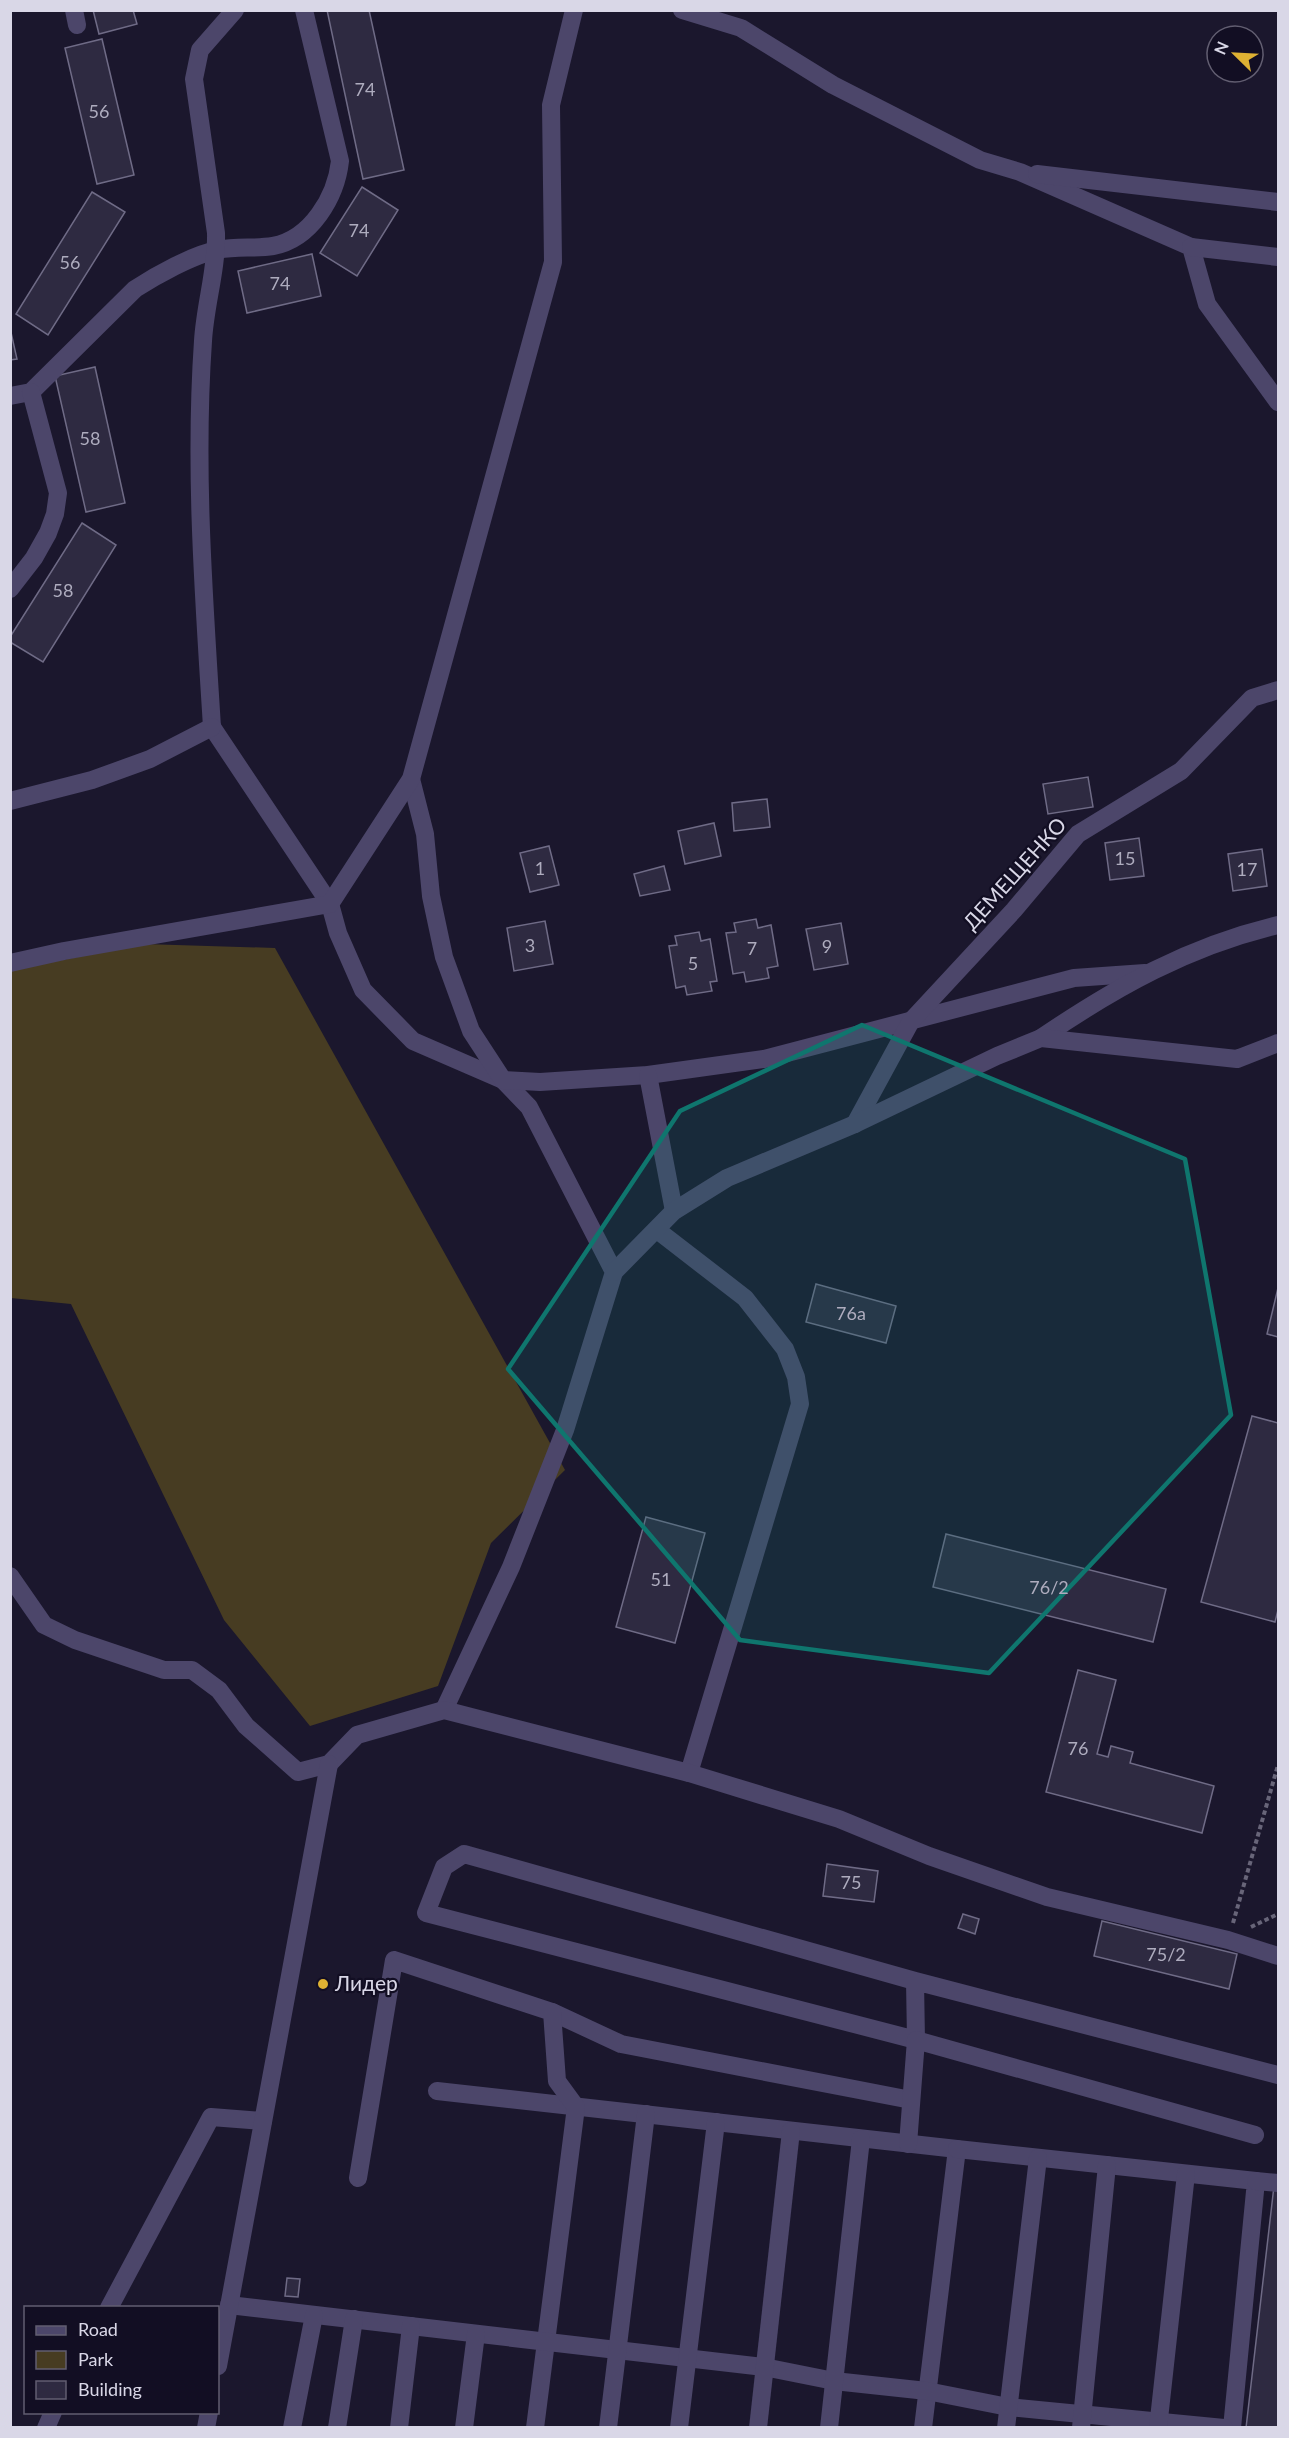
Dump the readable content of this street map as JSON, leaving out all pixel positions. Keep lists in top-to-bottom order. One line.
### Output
{"streets":{"street":["ДЕМЕЩЕНКО"]},"places":["Лидер"],"house_numbers":["74","56","74","56","74","58","58","15","1","17","3","9","7","5","76а","51","76/2","76","75","75/2"],"legend":["Road","Park","Building"],"north":"top left"}
